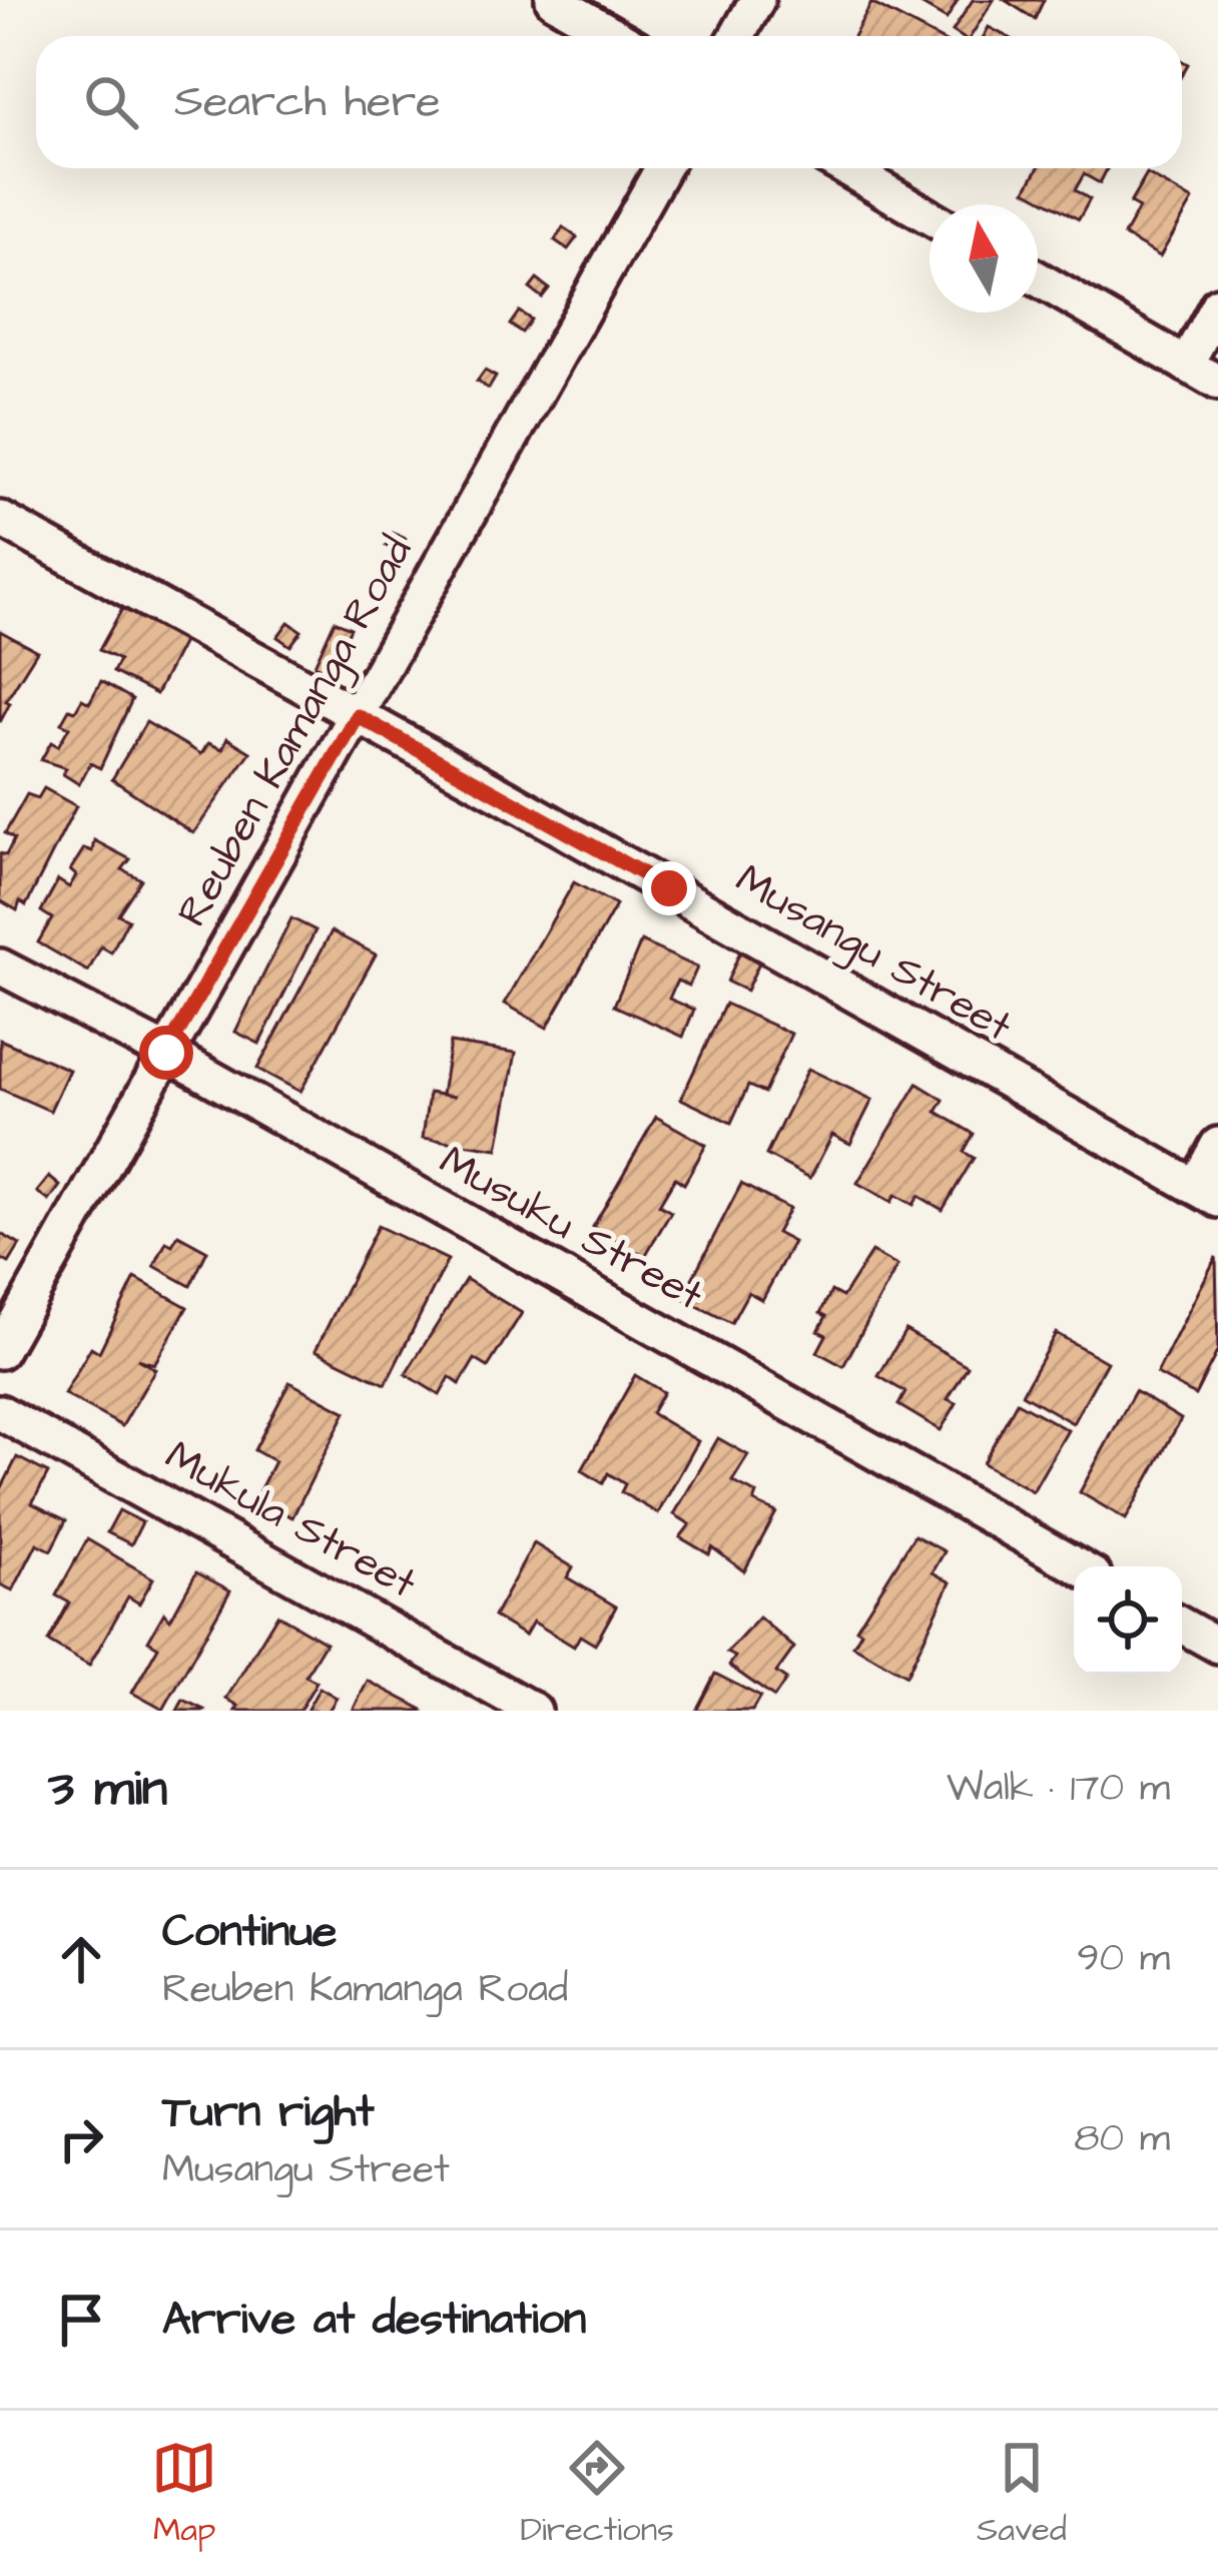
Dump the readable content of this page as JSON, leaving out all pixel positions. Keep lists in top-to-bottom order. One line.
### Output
{"streets":{"street":["Reuben Kamanga Road","Musangu Street","Musuku Street","Mukula Street"]},"crossings":[["Reuben Kamanga Road","Musangu Street"],["Reuben Kamanga Road","Musuku Street"]],"north":"top","page":{"search":"Search here","heading":["3 min","Walk · 170 m"],"list":[["Continue","Reuben Kamanga Road","90 m"],["Turn right","Musangu Street","80 m"],"Arrive at destination"],"nav":["Map","Directions","Saved"]}}
